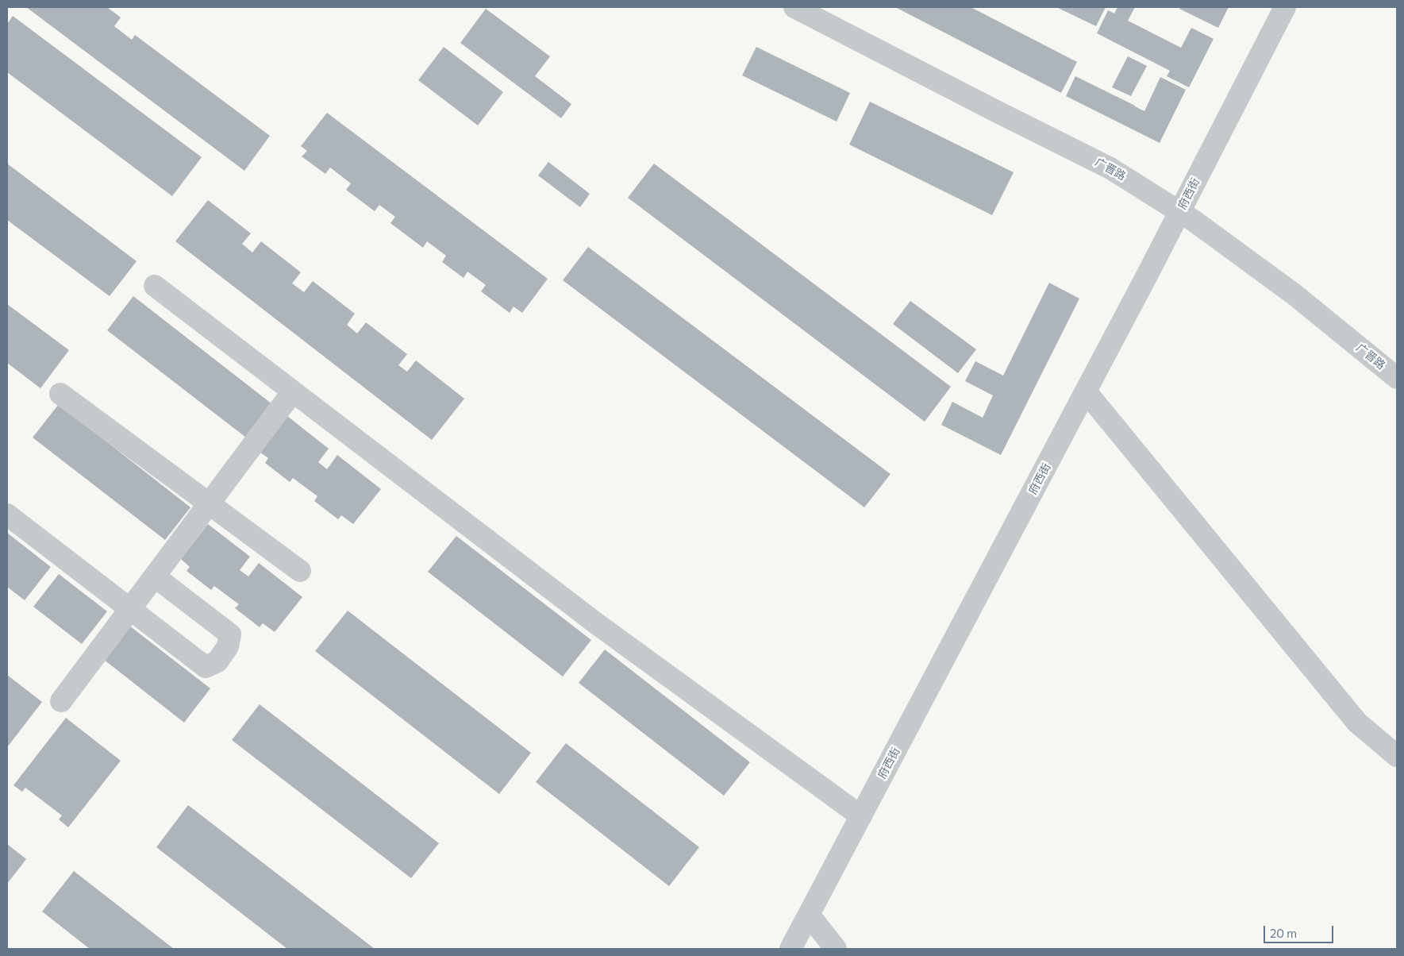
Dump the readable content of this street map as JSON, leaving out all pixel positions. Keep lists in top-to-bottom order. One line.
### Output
{"streets":{"street":["广晋路","府西街"]},"crossings":[["广晋路","府西街"]],"scale_bar":"20 m"}
